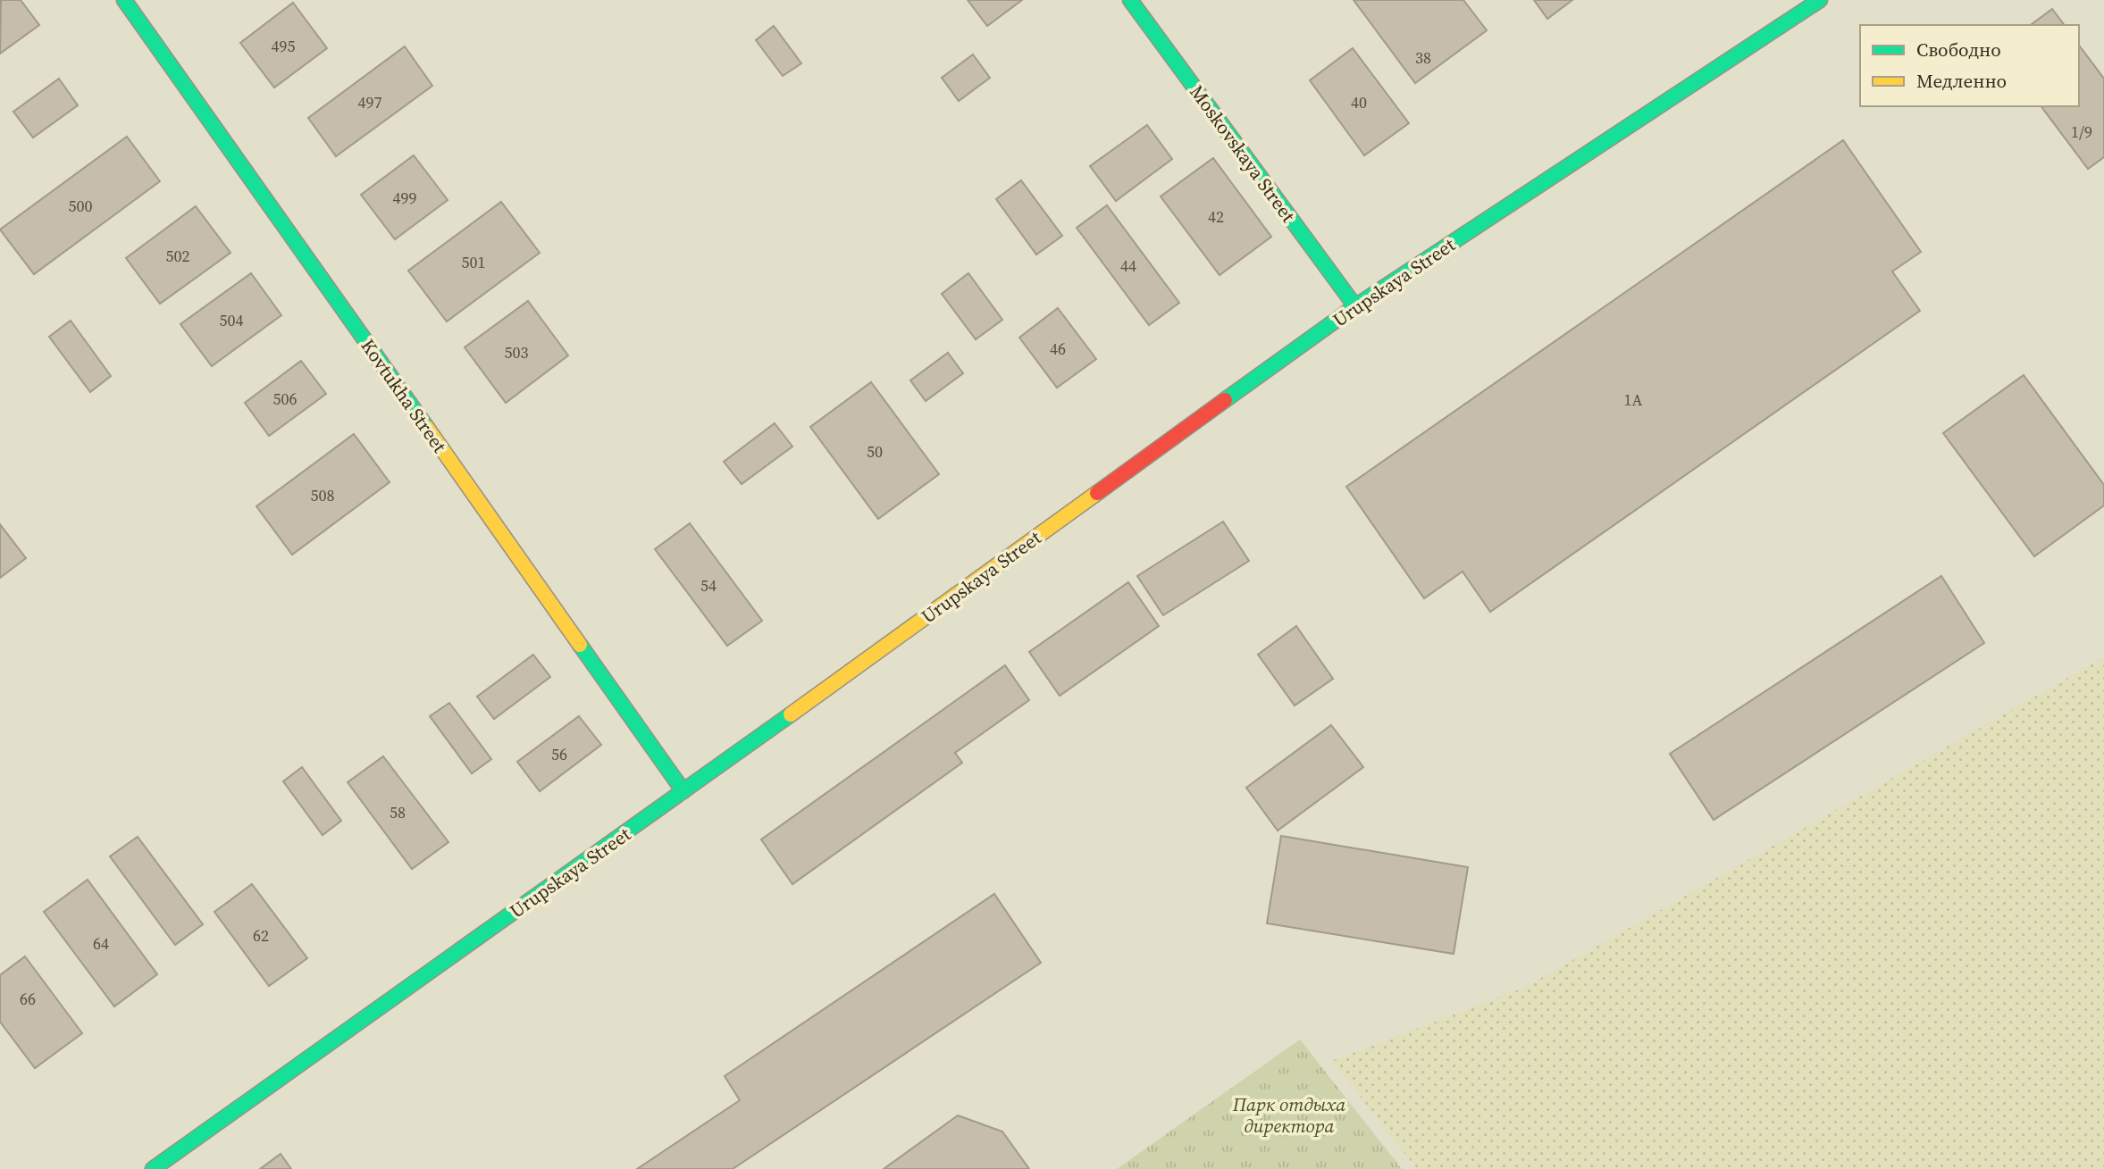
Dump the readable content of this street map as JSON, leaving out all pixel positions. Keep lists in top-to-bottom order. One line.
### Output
{"streets":{"street":["Moskovskaya Street","Urupskaya Street","Kovtukha Street"]},"crossings":[["Moskovskaya Street","Urupskaya Street"],["Urupskaya Street","Kovtukha Street"]],"parks":["Парк отдыха директора"],"house_numbers":["495","38","497","40","1/9","499","500","42","502","501","44","504","46","503","506","1А","50","508","54","56","58","62","64","66"],"legend":["Свободно","Медленно"]}
